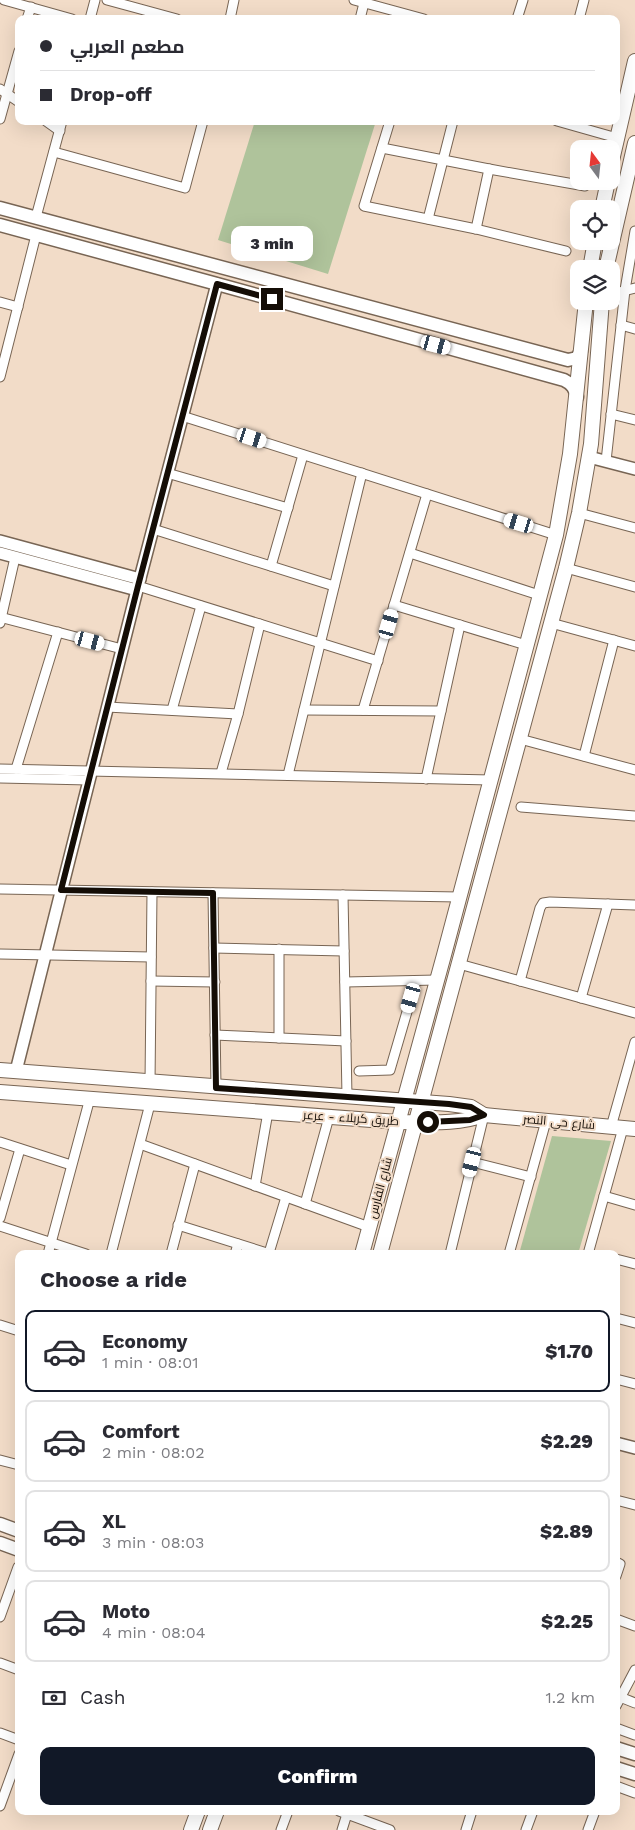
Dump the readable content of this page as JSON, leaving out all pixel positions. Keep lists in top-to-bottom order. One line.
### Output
{"streets":{"main road":["طريق كربلاء - عرعر","شارع حي النصر","شارع الفارس"]},"crossings":[["طريق كربلاء - عرعر","شارع حي النصر"],["طريق كربلاء - عرعر","شارع الفارس"]],"north":"top","page":{"banner":["مطعم العربي","Drop-off"],"bubble":"3 min","heading":"Choose a ride","list":[{"name":"Economy","note":"1 min · 08:01","value":"$1.70"},{"name":"Comfort","note":"2 min · 08:02","value":"$2.29"},{"name":"XL","note":"3 min · 08:03","value":"$2.89"},{"name":"Moto","note":"4 min · 08:04","value":"$2.25"}],"pay":["Cash","1.2 km"],"buttons":"Confirm"}}
